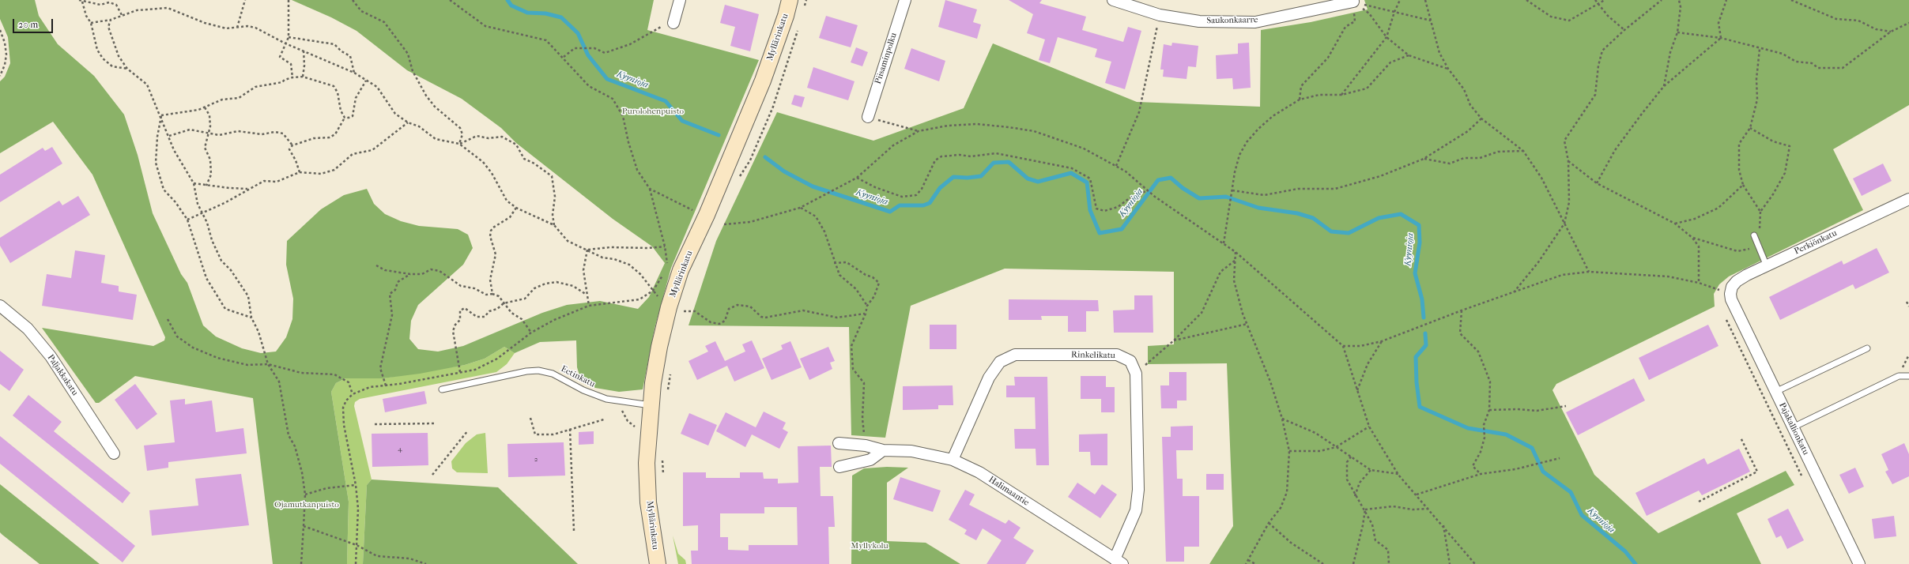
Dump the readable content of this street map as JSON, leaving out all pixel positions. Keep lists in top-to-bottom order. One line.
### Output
{"streets":{"street":["Saukonkaarre","Myllärinkatu","Piisaminpolku","Perkiönkatu","Rinkelikatu","Paljakkakatu","Pajakallionkatu","Halimaantie"],"lane":["Eetinkatu"]},"crossings":[["Myllärinkatu","Eetinkatu"],["Perkiönkatu","Pajakallionkatu"],["Rinkelikatu","Halimaantie"]],"water":["Kyynioja"],"parks":["Purolohenpuisto","Ojamutkanpuisto","Myllykolu"],"house_numbers":["4","2"],"scale_bar":"20 m"}
